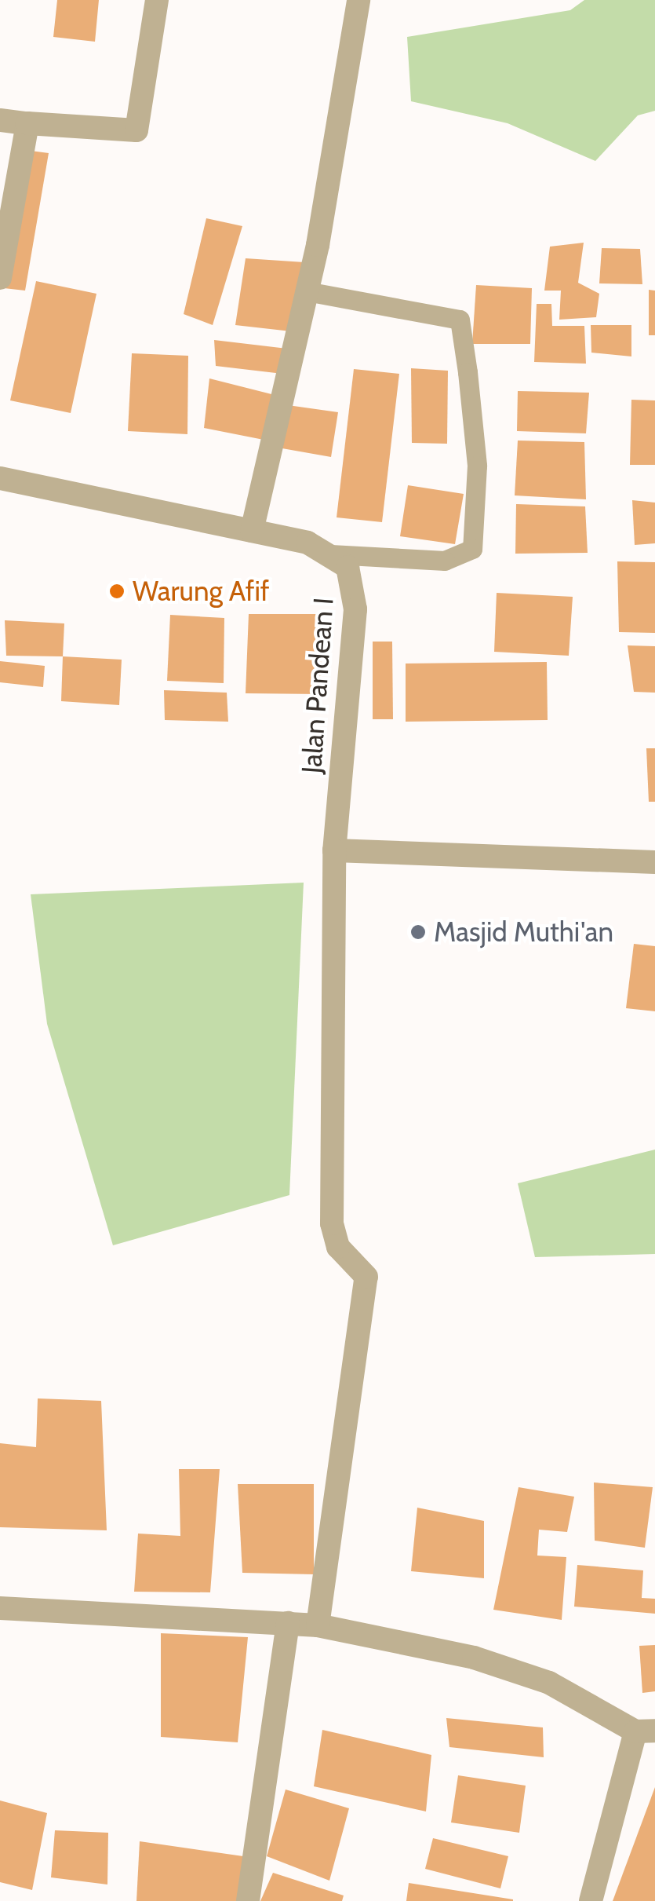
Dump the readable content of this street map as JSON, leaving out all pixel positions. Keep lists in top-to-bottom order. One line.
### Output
{"streets":{"street":["Jalan Pandean I"]},"places":["Warung Afif","Masjid Muthi'an"]}
